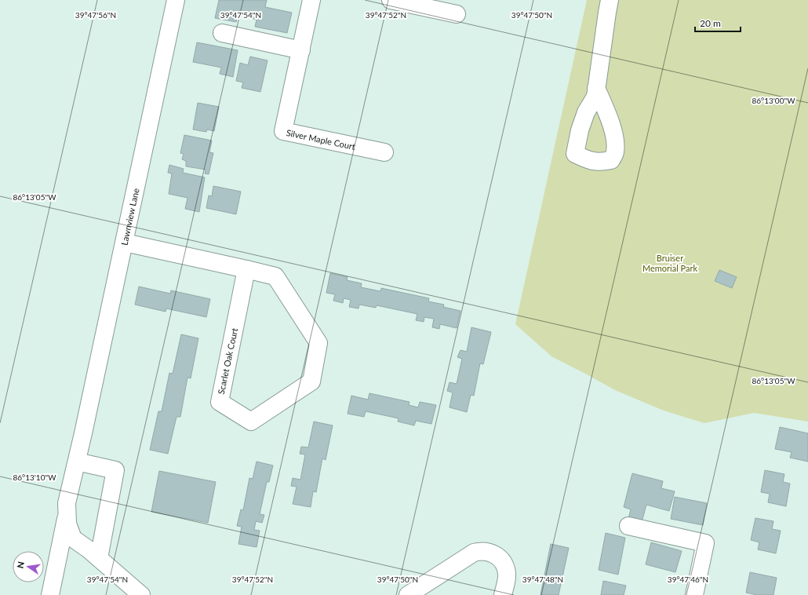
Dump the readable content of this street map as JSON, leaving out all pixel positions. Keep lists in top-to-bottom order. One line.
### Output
{"streets":{"street":["Silver Maple Court","Lawnview Lane","Scarlet Oak Court"]},"crossings":[["Lawnview Lane","Scarlet Oak Court"]],"parks":["Bruiser Memorial Park"],"scale_bar":"20 m","north":"left","coordinates":["39°47'56\"N","39°47'54\"N","39°47'52\"N","39°47'50\"N","86°13'00\"W","86°13'05\"W","86°13'10\"W","39°47'48\"N","39°47'46\"N"]}
